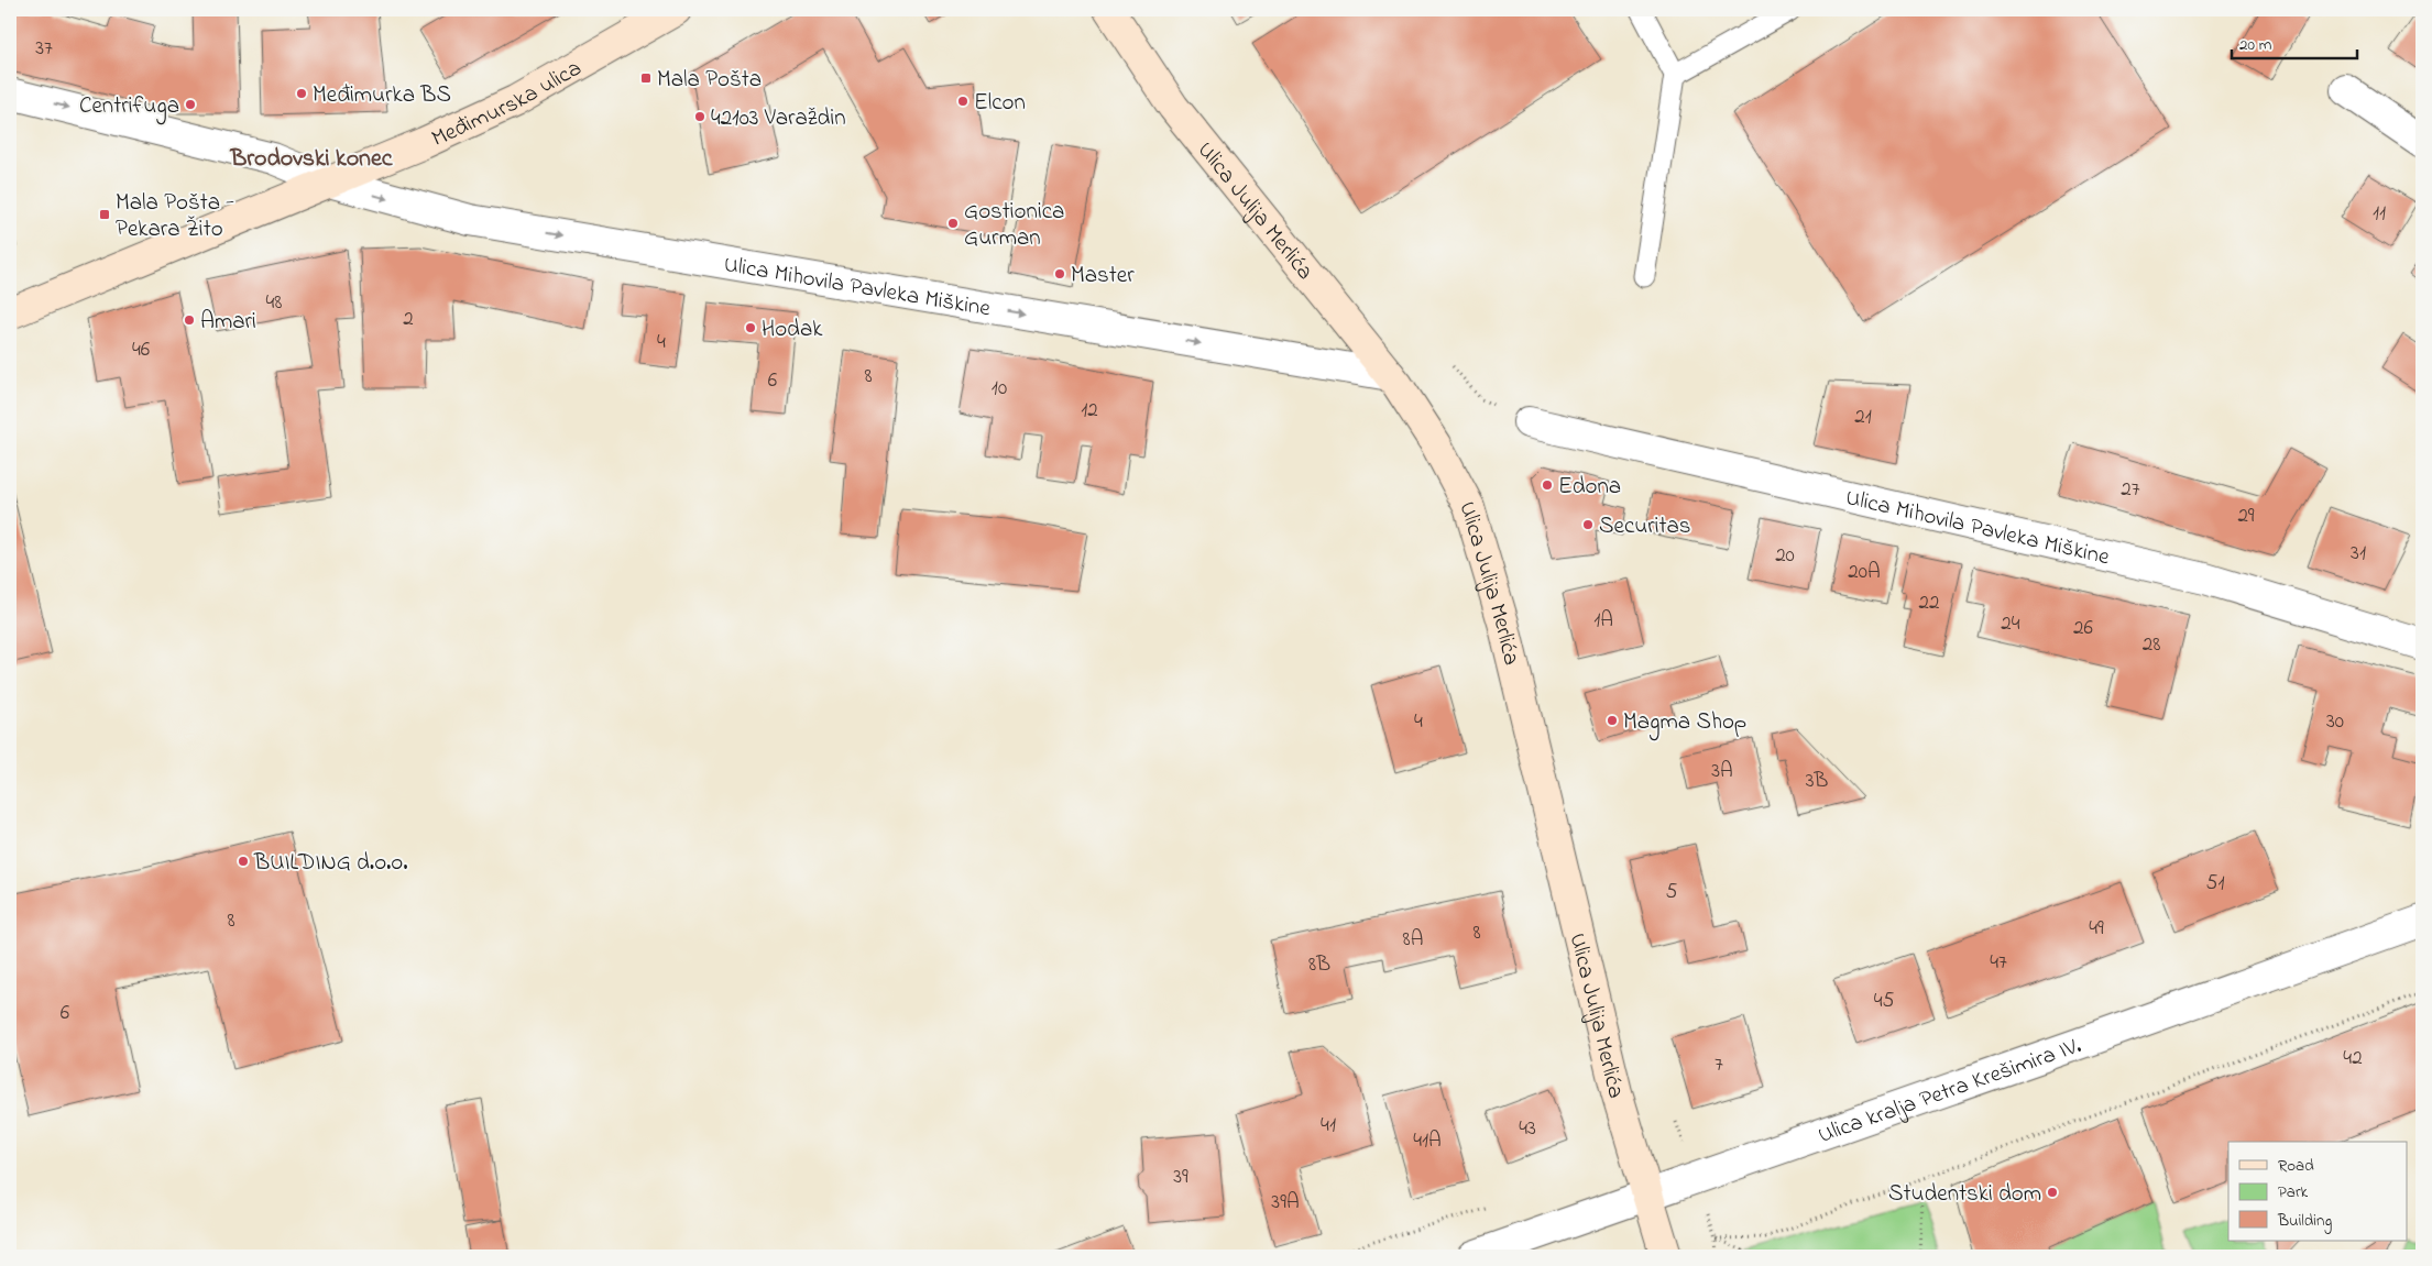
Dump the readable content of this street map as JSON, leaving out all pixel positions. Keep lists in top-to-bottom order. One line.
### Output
{"streets":{"main road":["Međimurska ulica","Ulica Julija Merlića"],"street":["Ulica Mihovila Pavleka Miškine","Ulica kralja Petra Krešimira IV."]},"crossings":[["Međimurska ulica","Ulica Mihovila Pavleka Miškine"],["Ulica Julija Merlića","Ulica Mihovila Pavleka Miškine"],["Ulica Julija Merlića","Ulica kralja Petra Krešimira IV."]],"one_way":["Ulica Mihovila Pavleka Miškine"],"districts":["Brodovski konec"],"places":{"transit":["Mala Pošta","Mala Pošta - Pekara Žito"],"other":["Međimurka BS","Elcon","Centrifuga","42103 Varaždin","Gostionica Gurman","Master","Amari","Hodak","Edona","Securitas","Magma Shop","BUILDING d.o.o.","Studentski dom"]},"house_numbers":["37","11","48","2","4","46","8","6","10","12","21","27","29","31","20","20A","22","1A","24","26","28","4","30","3A","3B","51","5","8","49","8","8A","47","8B","45","6","42","7","41","43","41A","39","39A"],"legend":["Road","Park","Building"],"scale_bar":"20 m"}
